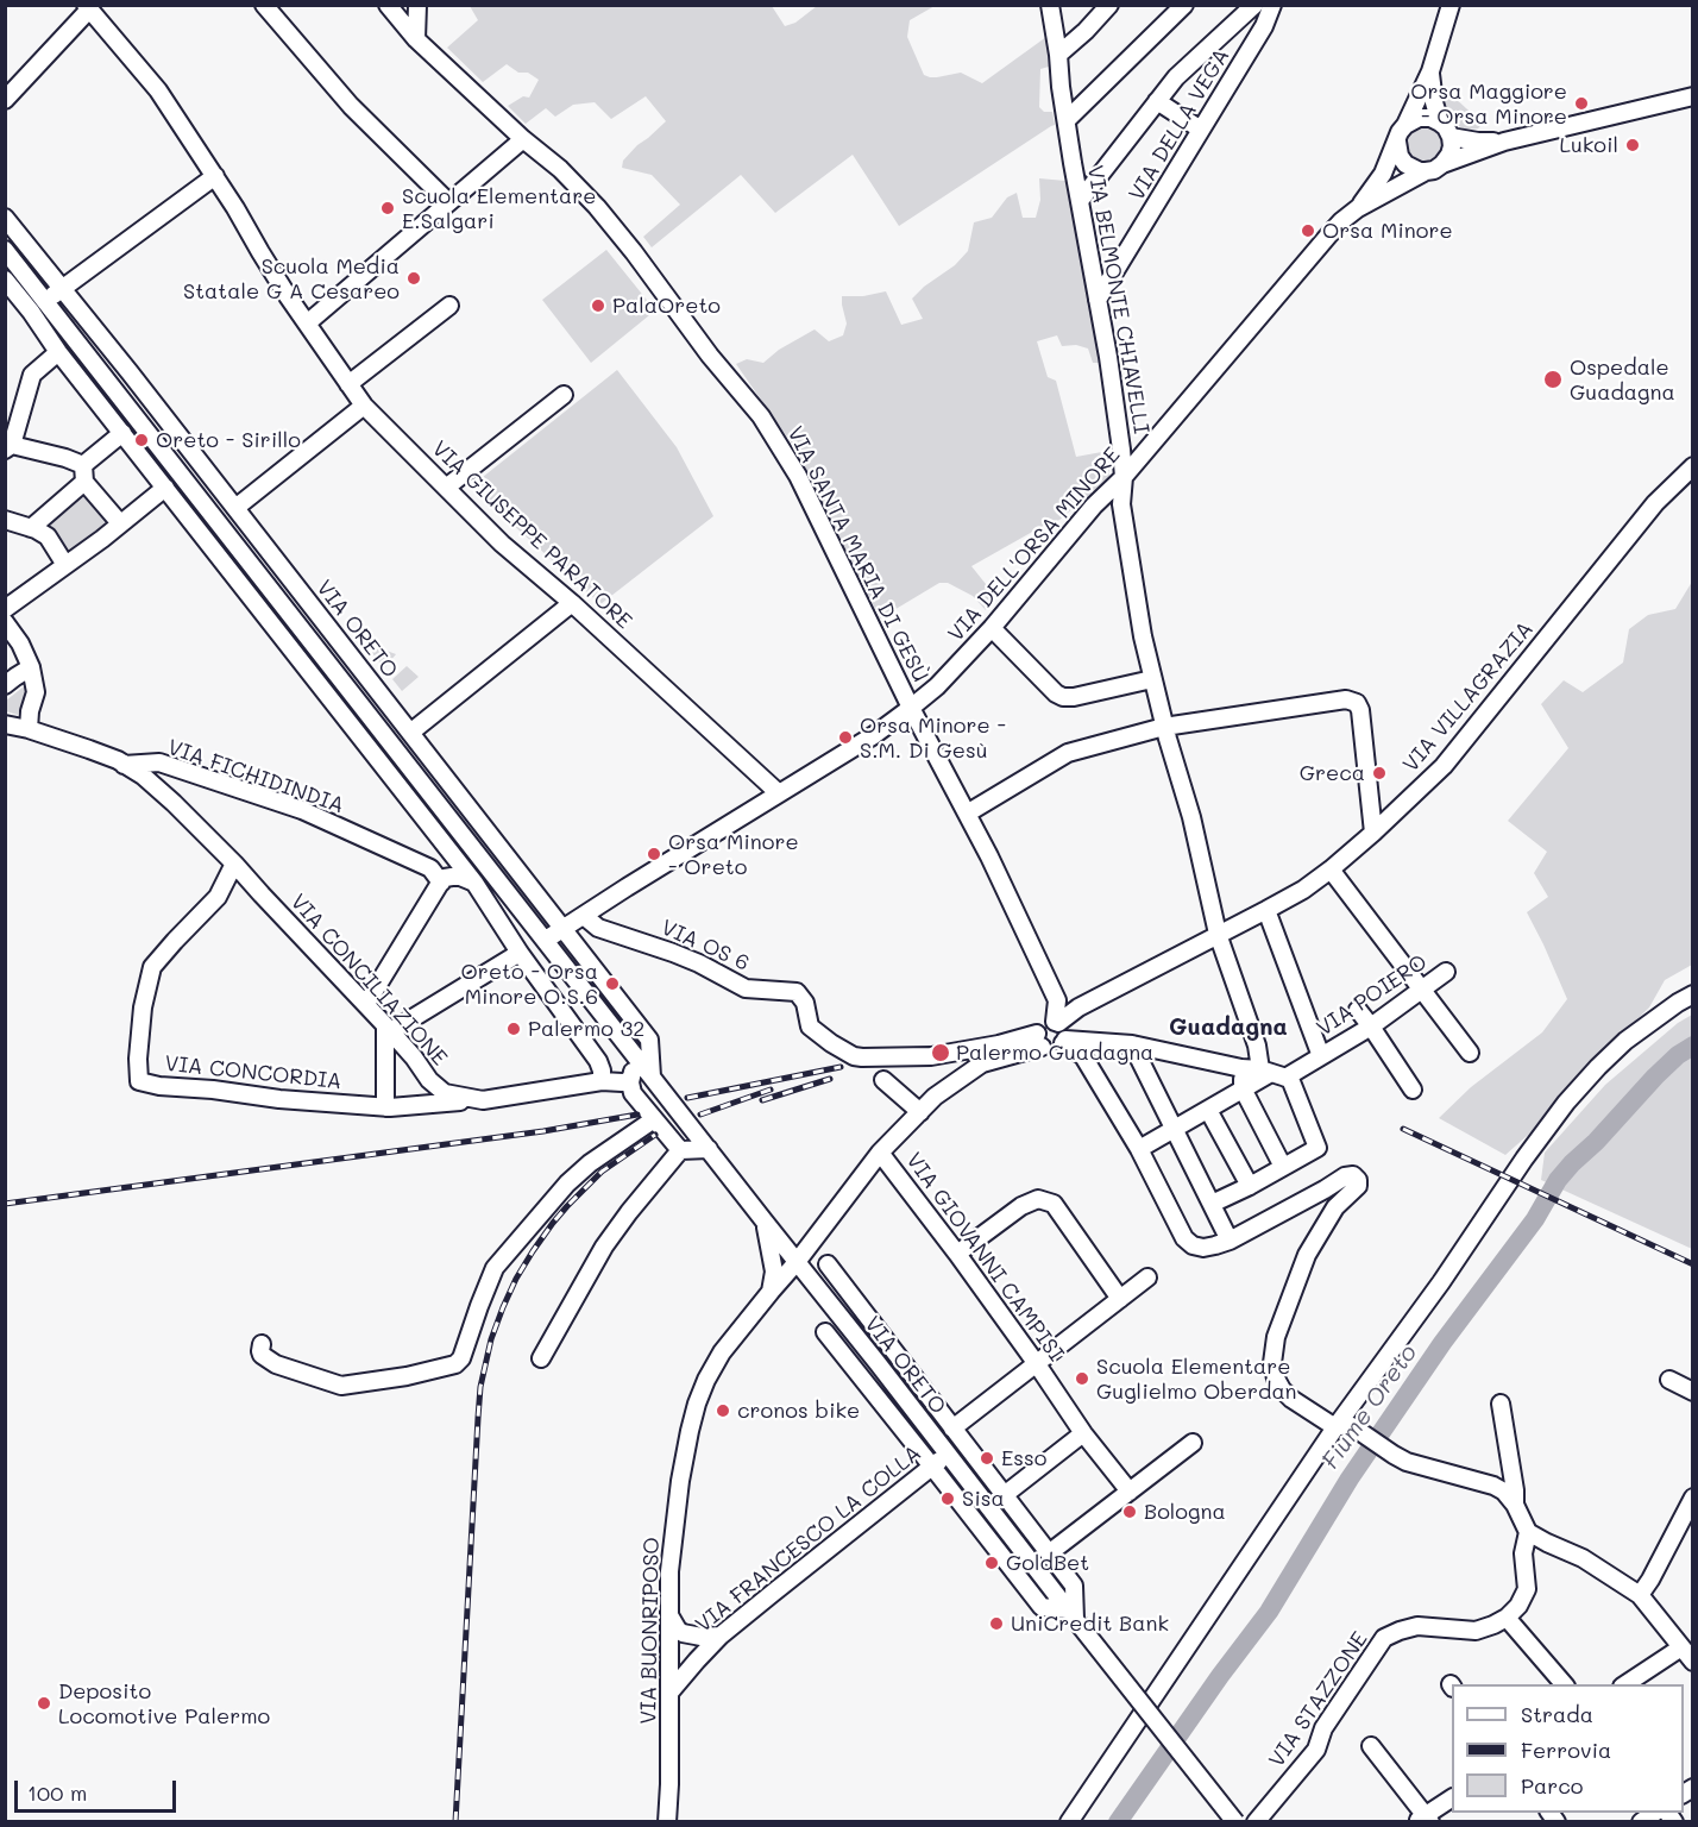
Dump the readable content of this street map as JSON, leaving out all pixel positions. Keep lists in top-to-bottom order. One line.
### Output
{"streets":{"street":["VIA DELLA VEGA","VIA BELMONTE CHIAVELLI","VIA GIUSEPPE PARATORE","VIA DELL'ORSA MINORE","VIA SANTA MARIA DI GESÙ","VIA ORETO","VIA VILLAGRAZIA","VIA FICHIDINDIA","VIA OS 6","VIA CONCILIAZIONE","VIA POIERO","VIA CONCORDIA","VIA GIOVANNI CAMPISI","VIA FRANCESCO LA COLLA","VIA BUONRIPOSO","VIA STAZZONE"]},"crossings":[["VIA DELLA VEGA","VIA BELMONTE CHIAVELLI"],["VIA BELMONTE CHIAVELLI","VIA DELL'ORSA MINORE"],["VIA BELMONTE CHIAVELLI","VIA VILLAGRAZIA"],["VIA BELMONTE CHIAVELLI","VIA POIERO"],["VIA GIUSEPPE PARATORE","VIA DELL'ORSA MINORE"],["VIA DELL'ORSA MINORE","VIA SANTA MARIA DI GESÙ"],["VIA DELL'ORSA MINORE","VIA ORETO"],["VIA DELL'ORSA MINORE","VIA OS 6"],["VIA SANTA MARIA DI GESÙ","VIA VILLAGRAZIA"],["VIA SANTA MARIA DI GESÙ","VIA OS 6"],["VIA ORETO","VIA FRANCESCO LA COLLA"],["VIA ORETO","VIA BUONRIPOSO"],["VIA VILLAGRAZIA","VIA OS 6"],["VIA FICHIDINDIA","VIA CONCILIAZIONE"],["VIA CONCILIAZIONE","VIA CONCORDIA"],["VIA FRANCESCO LA COLLA","VIA BUONRIPOSO"]],"districts":["Guadagna"],"water":["Fiume Oreto"],"places":["Orsa Maggiore - Orsa Minore","Lukoil","Scuola Elementare E.Salgari","Orsa Minore","Scuola Media Statale G A Cesareo","PalaOreto","Ospedale Guadagna","Oreto - Sirillo","Orsa Minore - S.M. Di Gesù","Greca","Orsa Minore - Oreto","Oreto - Orsa Minore O.S.6","Palermo 32","Palermo Guadagna","Scuola Elementare Guglielmo Oberdan","cronos bike","Esso","Sisa","Bologna","GoldBet","UniCredit Bank","Deposito Locomotive Palermo"],"legend":["Strada","Ferrovia","Parco"],"scale_bar":"100 m"}
